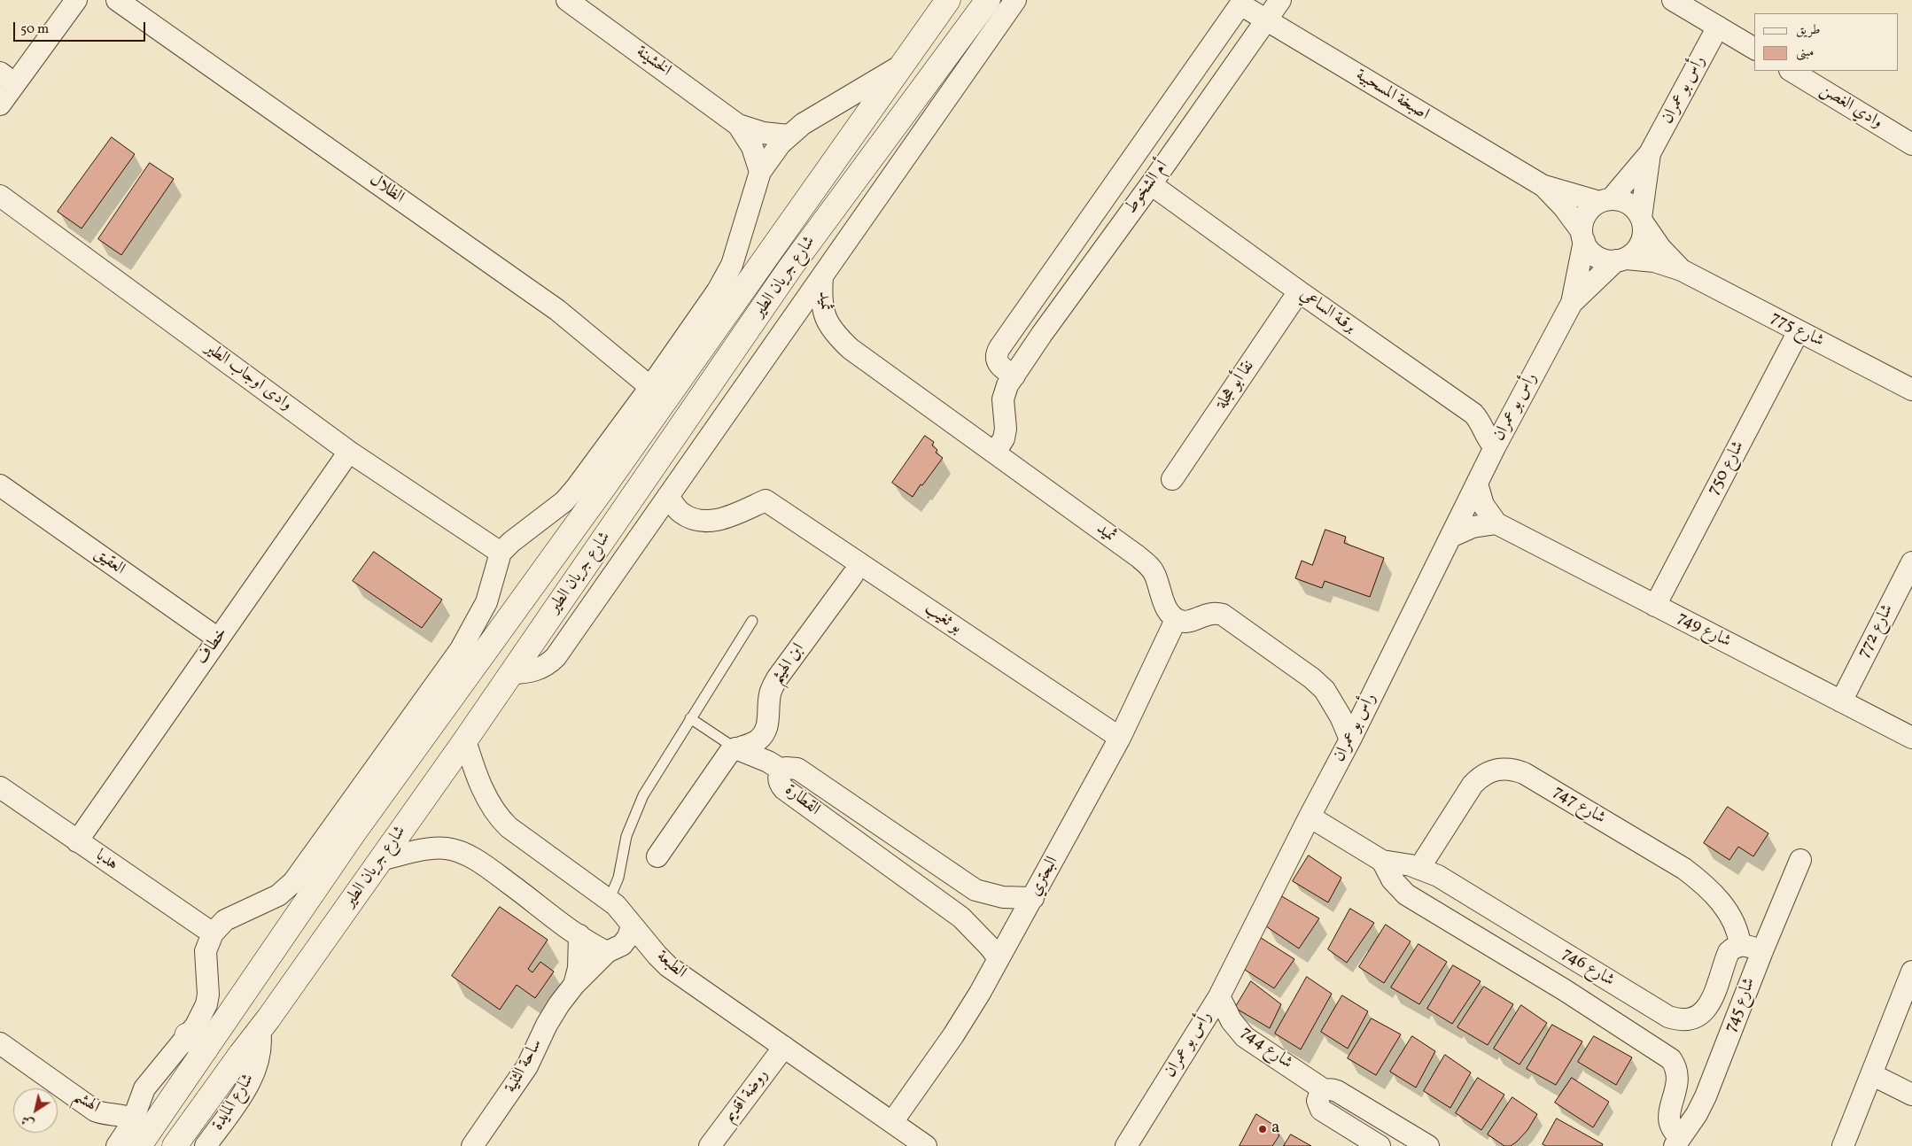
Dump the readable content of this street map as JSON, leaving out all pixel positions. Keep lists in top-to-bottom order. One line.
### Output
{"streets":{"street":["الخشينة","رأس بو عمران","اصبخة المسحبية","وادي الغصن","أم الشخوط","الظلال","شارع جريان الطير","ثميد","برقـة الساعي","شارع 775","وادى اوجاب الطير","نقا أبو هجلة","شارع 750","العقيق","بو ثغيب","شارع 749","شارع 772","خطاف","ابن الهيثم","القطارة","شارع 747","هدبا","البحتري","الطبعة","شارع 746","شارع 745","شارع 744","ساحة الثنية","روضة اقديم","الهشم","شارع المايدة"]},"crossings":[["الخشينة","شارع جريان الطير"],["رأس بو عمران","اصبخة المسحبية"],["رأس بو عمران","برقـة الساعي"],["رأس بو عمران","شارع 775"],["رأس بو عمران","شارع 749"],["رأس بو عمران","شارع 746"],["رأس بو عمران","شارع 744"],["اصبخة المسحبية","أم الشخوط"],["اصبخة المسحبية","شارع 775"],["أم الشخوط","ثميد"],["أم الشخوط","برقـة الساعي"],["الظلال","شارع جريان الطير"],["شارع جريان الطير","وادى اوجاب الطير"],["شارع جريان الطير","هدبا"],["شارع جريان الطير","الطبعة"],["شارع جريان الطير","الهشم"],["شارع جريان الطير","شارع المايدة"],["ثميد","البحتري"],["برقـة الساعي","نقا أبو هجلة"],["شارع 775","شارع 750"],["وادى اوجاب الطير","خطاف"],["شارع 750","شارع 749"],["العقيق","خطاف"],["بو ثغيب","البحتري"],["شارع 749","شارع 772"],["خطاف","هدبا"],["القطارة","البحتري"],["شارع 747","شارع 746"],["البحتري","الطبعة"],["الطبعة","ساحة الثنية"],["الطبعة","روضة اقديم"],["شارع 746","شارع 745"]],"places":["a"],"legend":["طريق","مبنى"],"scale_bar":"50 m","north":"bottom left"}
